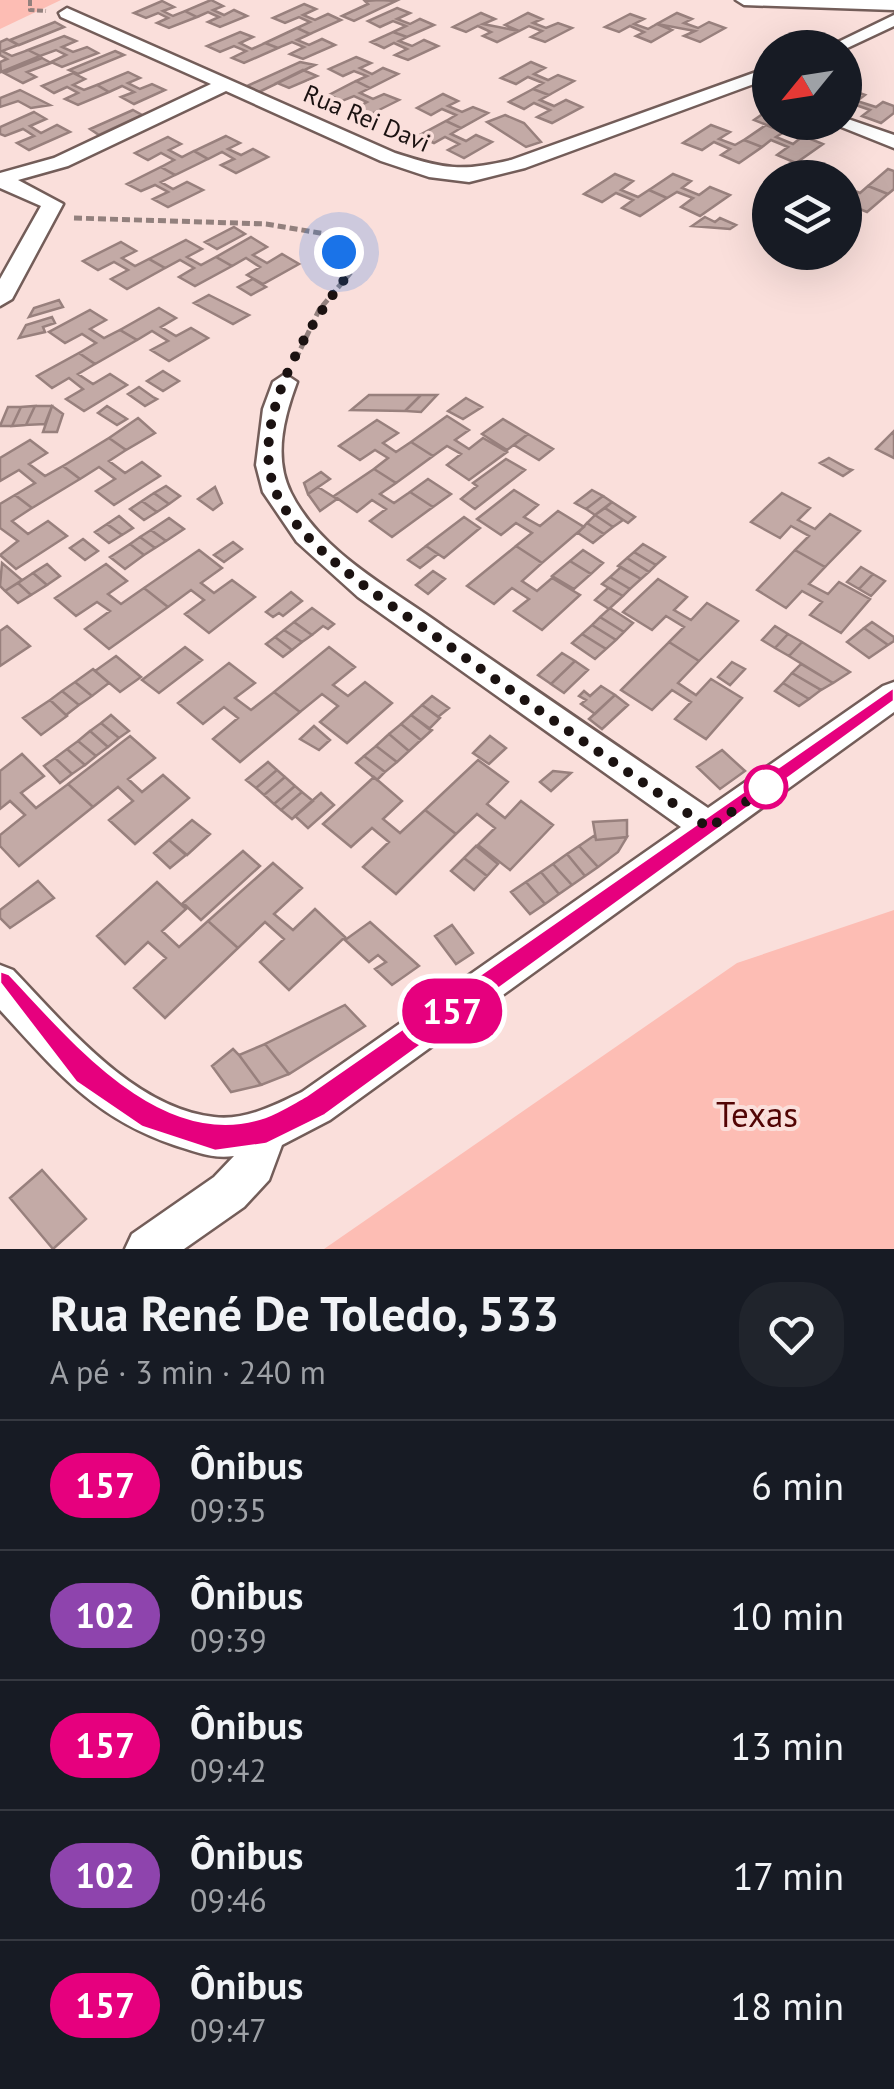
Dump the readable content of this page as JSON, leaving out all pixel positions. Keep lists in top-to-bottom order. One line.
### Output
{"streets":{"street":["Rua Rei Davi"]},"parks":["Texas"],"lines":["bus line 157"],"north":"bottom left","page":{"on_map":"157","heading":["Rua René De Toledo, 533","A pé · 3 min · 240 m"],"list":[{"mark":"157","name":"Ônibus","note":"09:35","value":"6 min"},{"mark":"102","name":"Ônibus","note":"09:39","value":"10 min"},{"mark":"157","name":"Ônibus","note":"09:42","value":"13 min"},{"mark":"102","name":"Ônibus","note":"09:46","value":"17 min"},{"mark":"157","name":"Ônibus","note":"09:47","value":"18 min"}]}}
